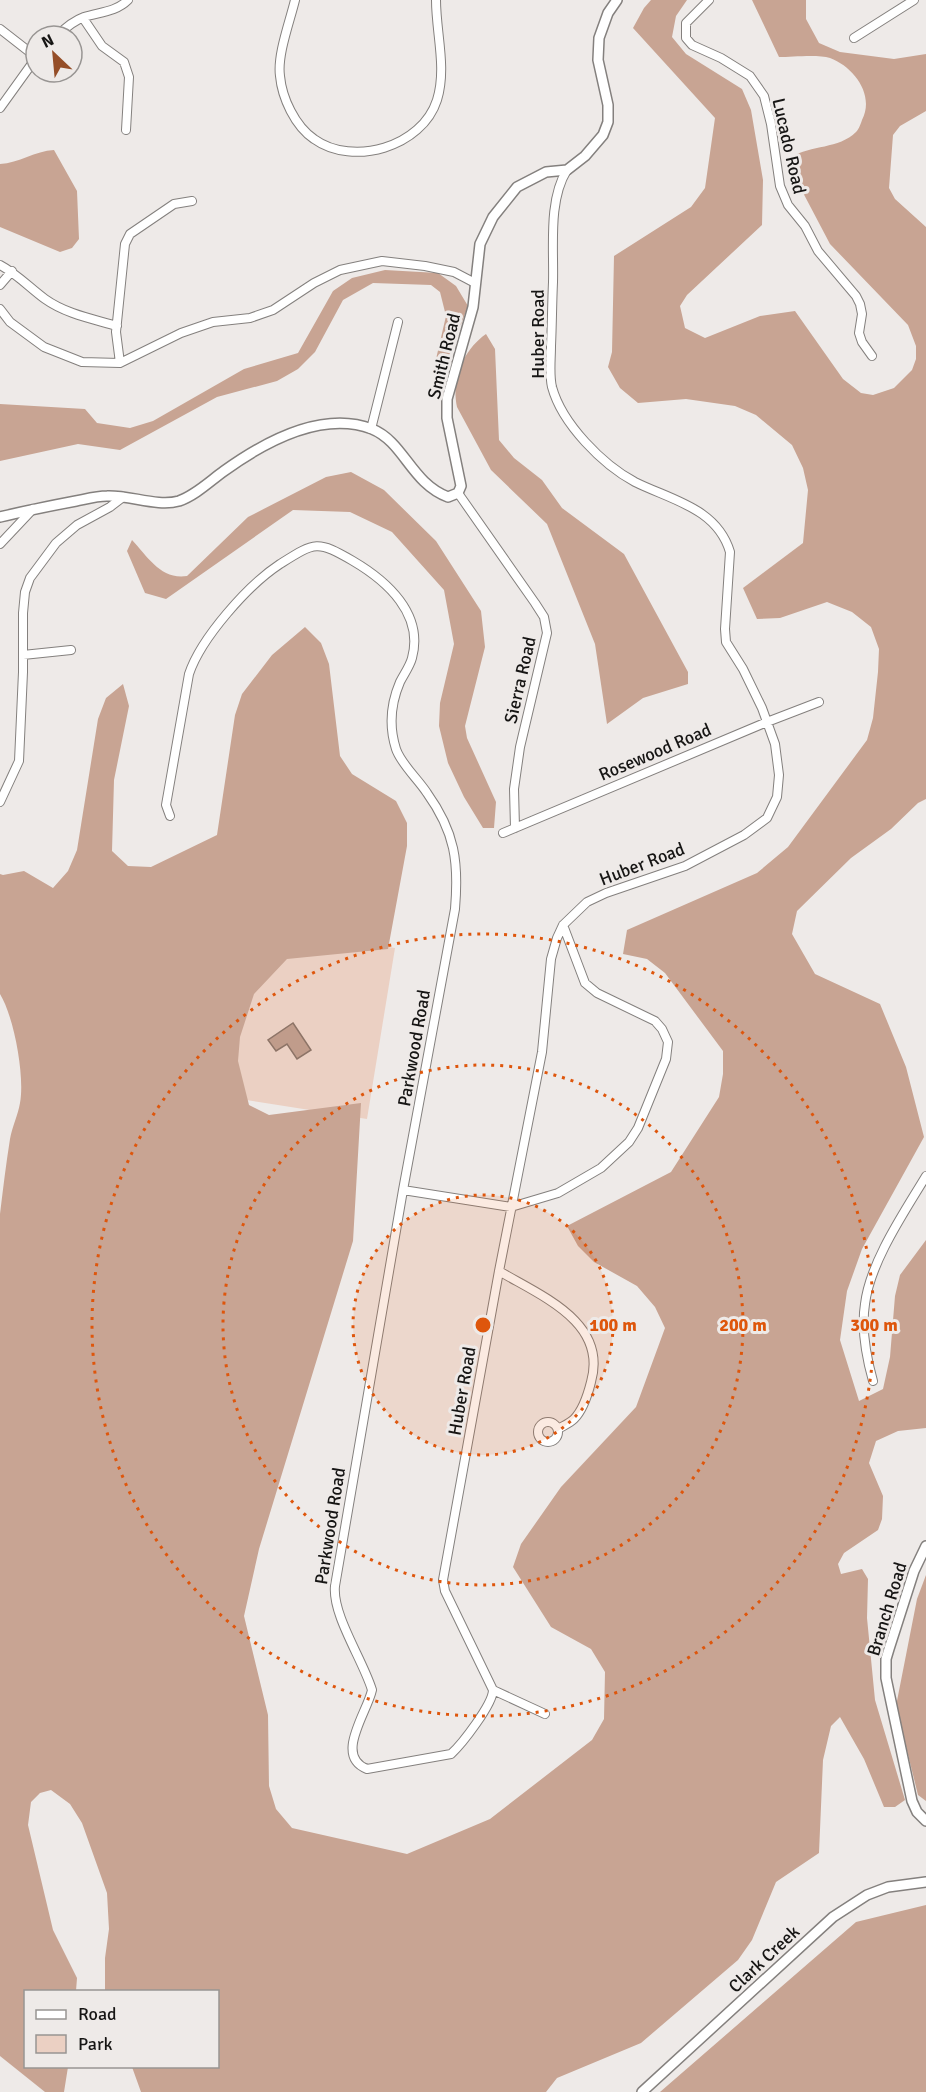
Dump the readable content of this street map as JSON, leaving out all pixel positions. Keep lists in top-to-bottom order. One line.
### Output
{"streets":{"street":["Lucado Road","Huber Road","Smith Road","Sierra Road","Rosewood Road","Parkwood Road","Branch Road","Clark Creek"]},"crossings":[["Huber Road","Smith Road"],["Huber Road","Rosewood Road"],["Huber Road","Parkwood Road"],["Smith Road","Sierra Road"],["Sierra Road","Rosewood Road"]],"legend":["Road","Park"],"north":"top left","rings":["100 m","200 m","300 m"]}
